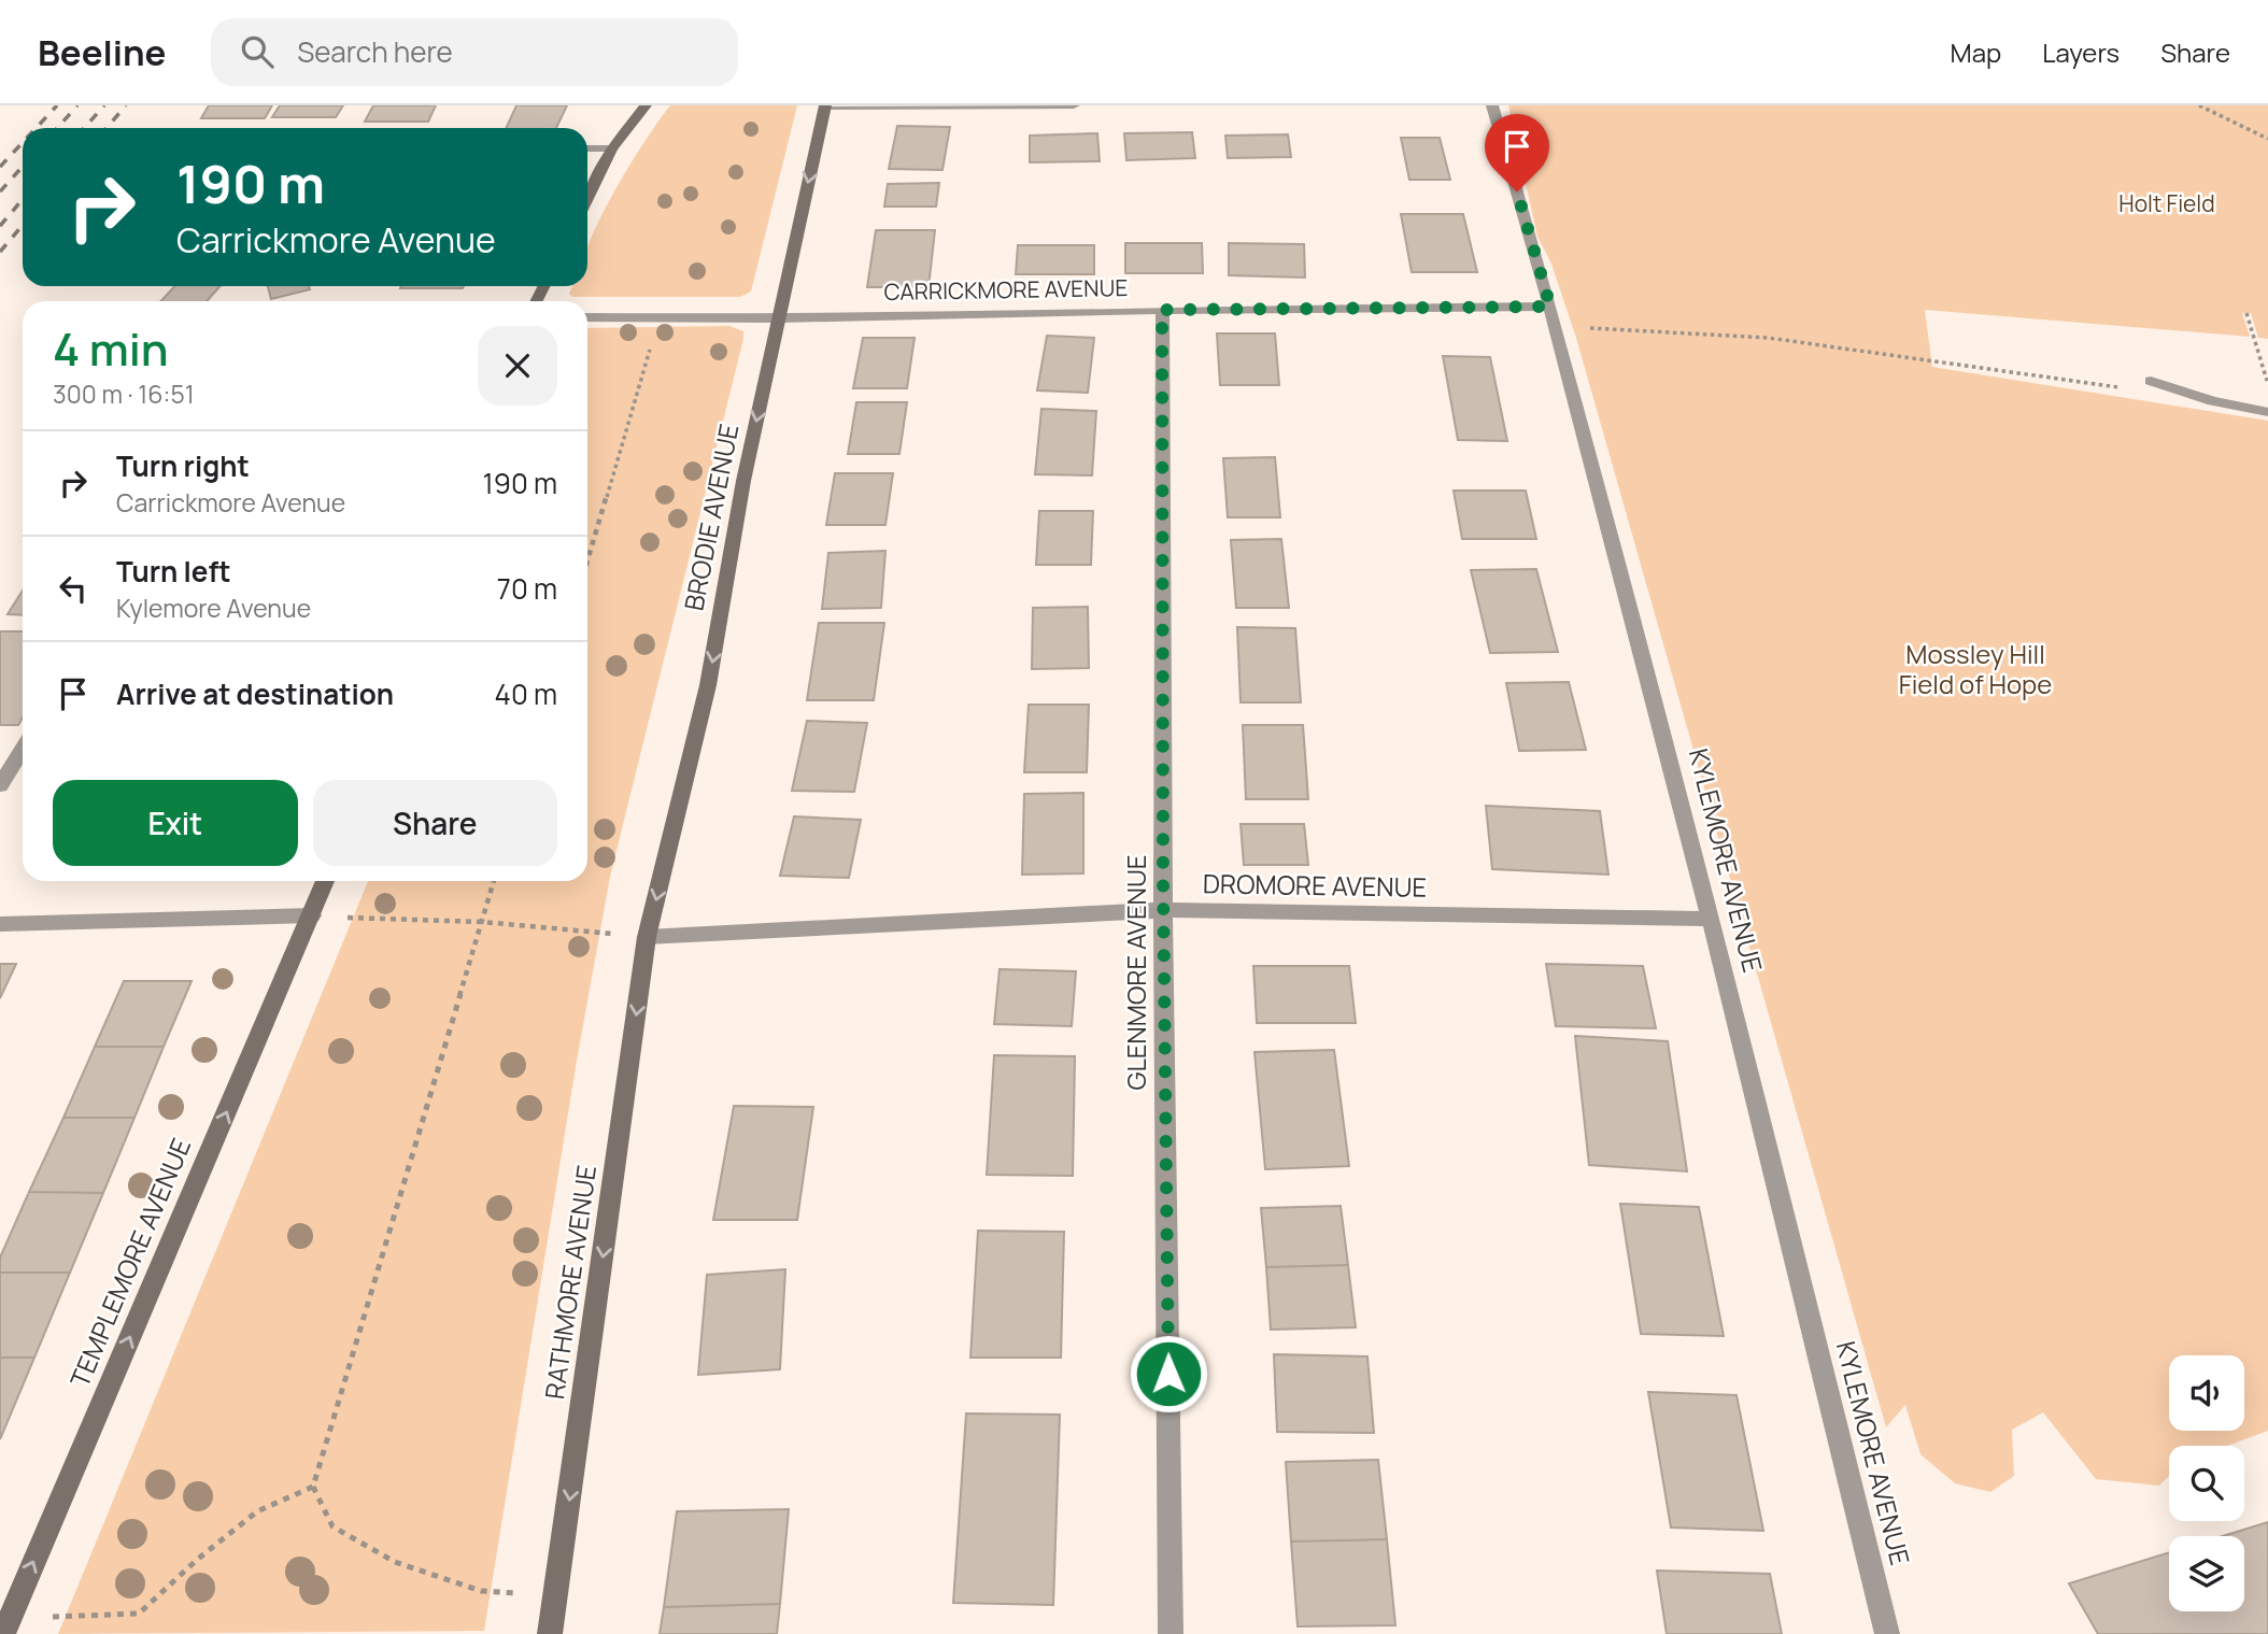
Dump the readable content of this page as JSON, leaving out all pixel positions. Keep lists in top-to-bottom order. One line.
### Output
{"streets":{"street":["CARRICKMORE AVENUE","BRODIE AVENUE","KYLEMORE AVENUE","DROMORE AVENUE","GLENMORE AVENUE","TEMPLEMORE AVENUE","RATHMORE AVENUE"]},"crossings":[["CARRICKMORE AVENUE","BRODIE AVENUE"],["CARRICKMORE AVENUE","KYLEMORE AVENUE"],["CARRICKMORE AVENUE","GLENMORE AVENUE"],["BRODIE AVENUE","DROMORE AVENUE"],["BRODIE AVENUE","RATHMORE AVENUE"],["KYLEMORE AVENUE","DROMORE AVENUE"],["DROMORE AVENUE","GLENMORE AVENUE"],["DROMORE AVENUE","RATHMORE AVENUE"]],"one_way":["BRODIE AVENUE","TEMPLEMORE AVENUE","RATHMORE AVENUE"],"parks":["Holt Field","Mossley Hill Field of Hope"],"page":{"header":"Beeline","search":"Search here","nav":["Map","Layers","Share"],"turn":["190 m","Carrickmore Avenue"],"heading":["4 min","300 m · 16:51"],"list":[{"name":"Turn right","note":"Carrickmore Avenue","value":"190 m"},{"name":"Turn left","note":"Kylemore Avenue","value":"70 m"},{"name":"Arrive at destination","value":"40 m"}],"buttons":["Exit","Share"]}}
